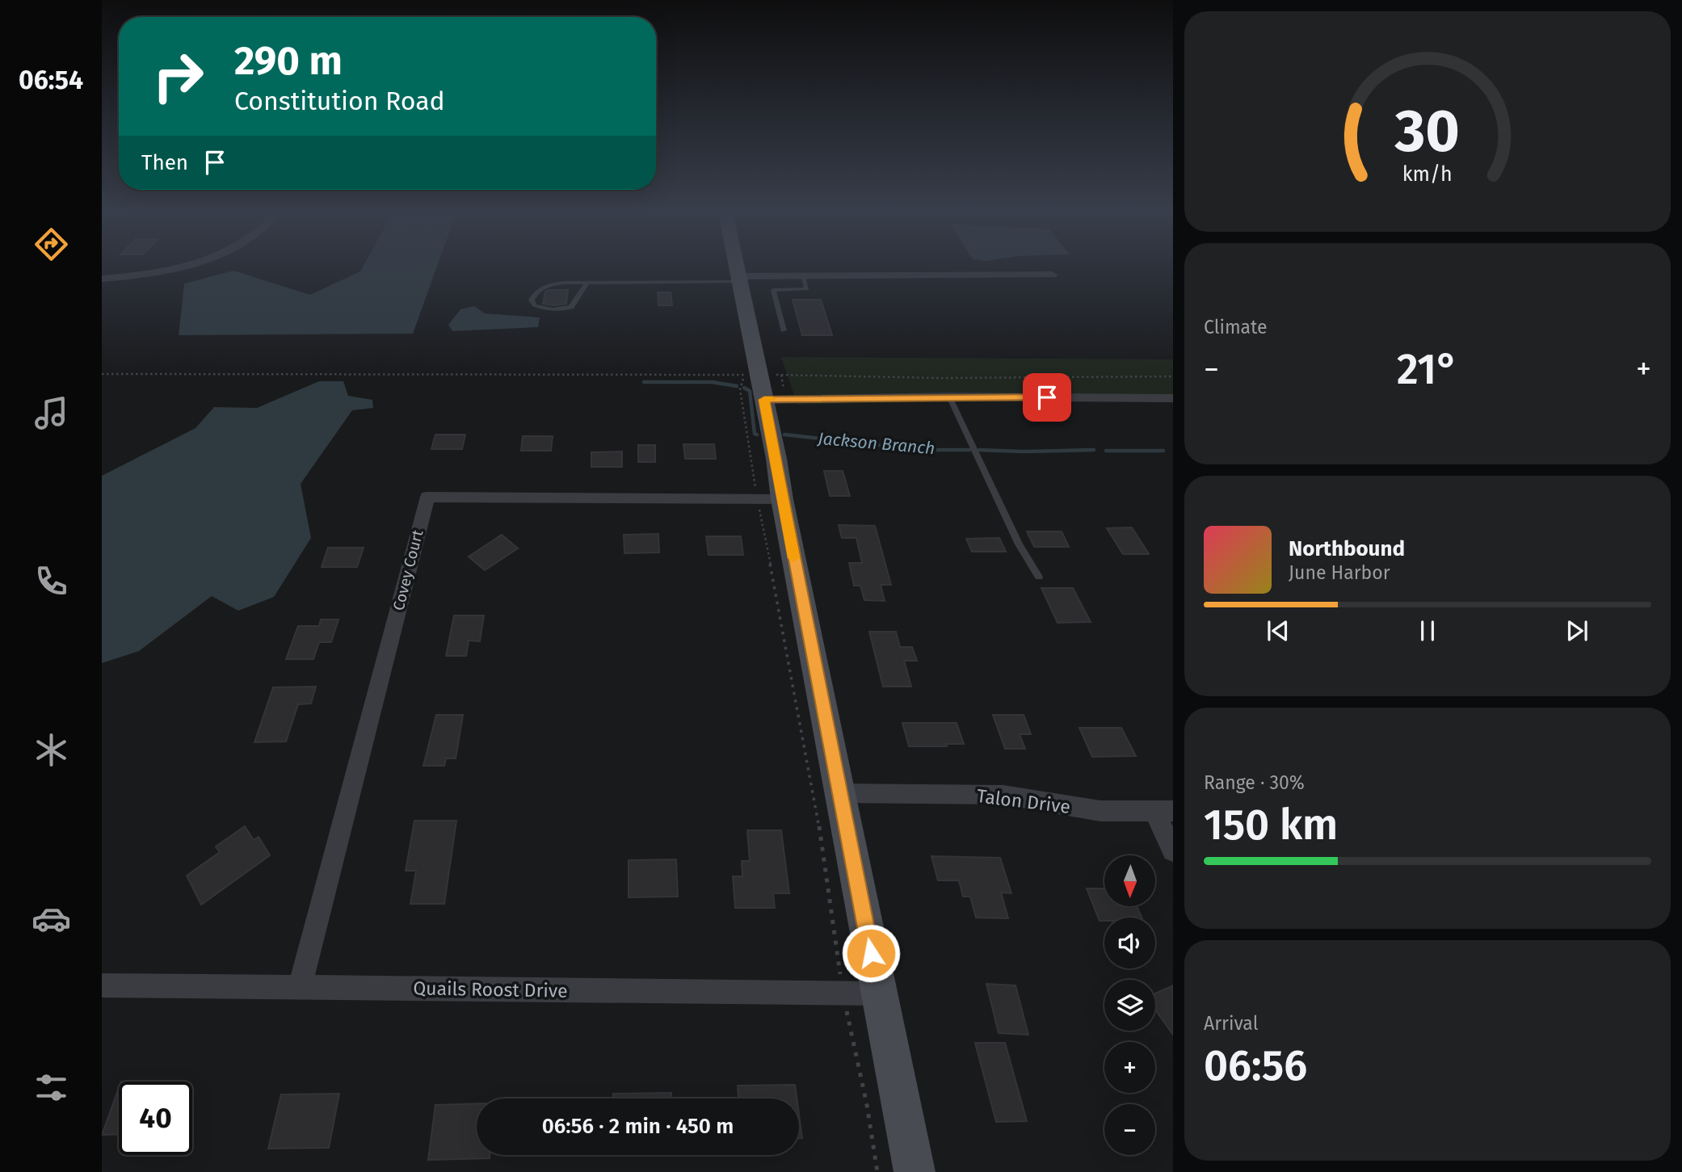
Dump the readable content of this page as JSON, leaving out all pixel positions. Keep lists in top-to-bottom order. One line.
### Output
{"streets":{"street":["Covey Court","Talon Drive","Quails Roost Drive"]},"crossings":[["Covey Court","Quails Roost Drive"]],"water":["Jackson Branch"],"north":"bottom","page":{"tabs":"06:54","turn":["290 m","Constitution Road"],"then":"Then","tile":["Climate",["Range · 30%","150 km"],["Arrival","06:56"]],"heat":["−","21°","+"],"song":["Northbound","June Harbor"],"map_buttons":["+","−"],"limit":"40","trip":"06:56 · 2 min · 450 m","gauge":["30","km/h"]}}
